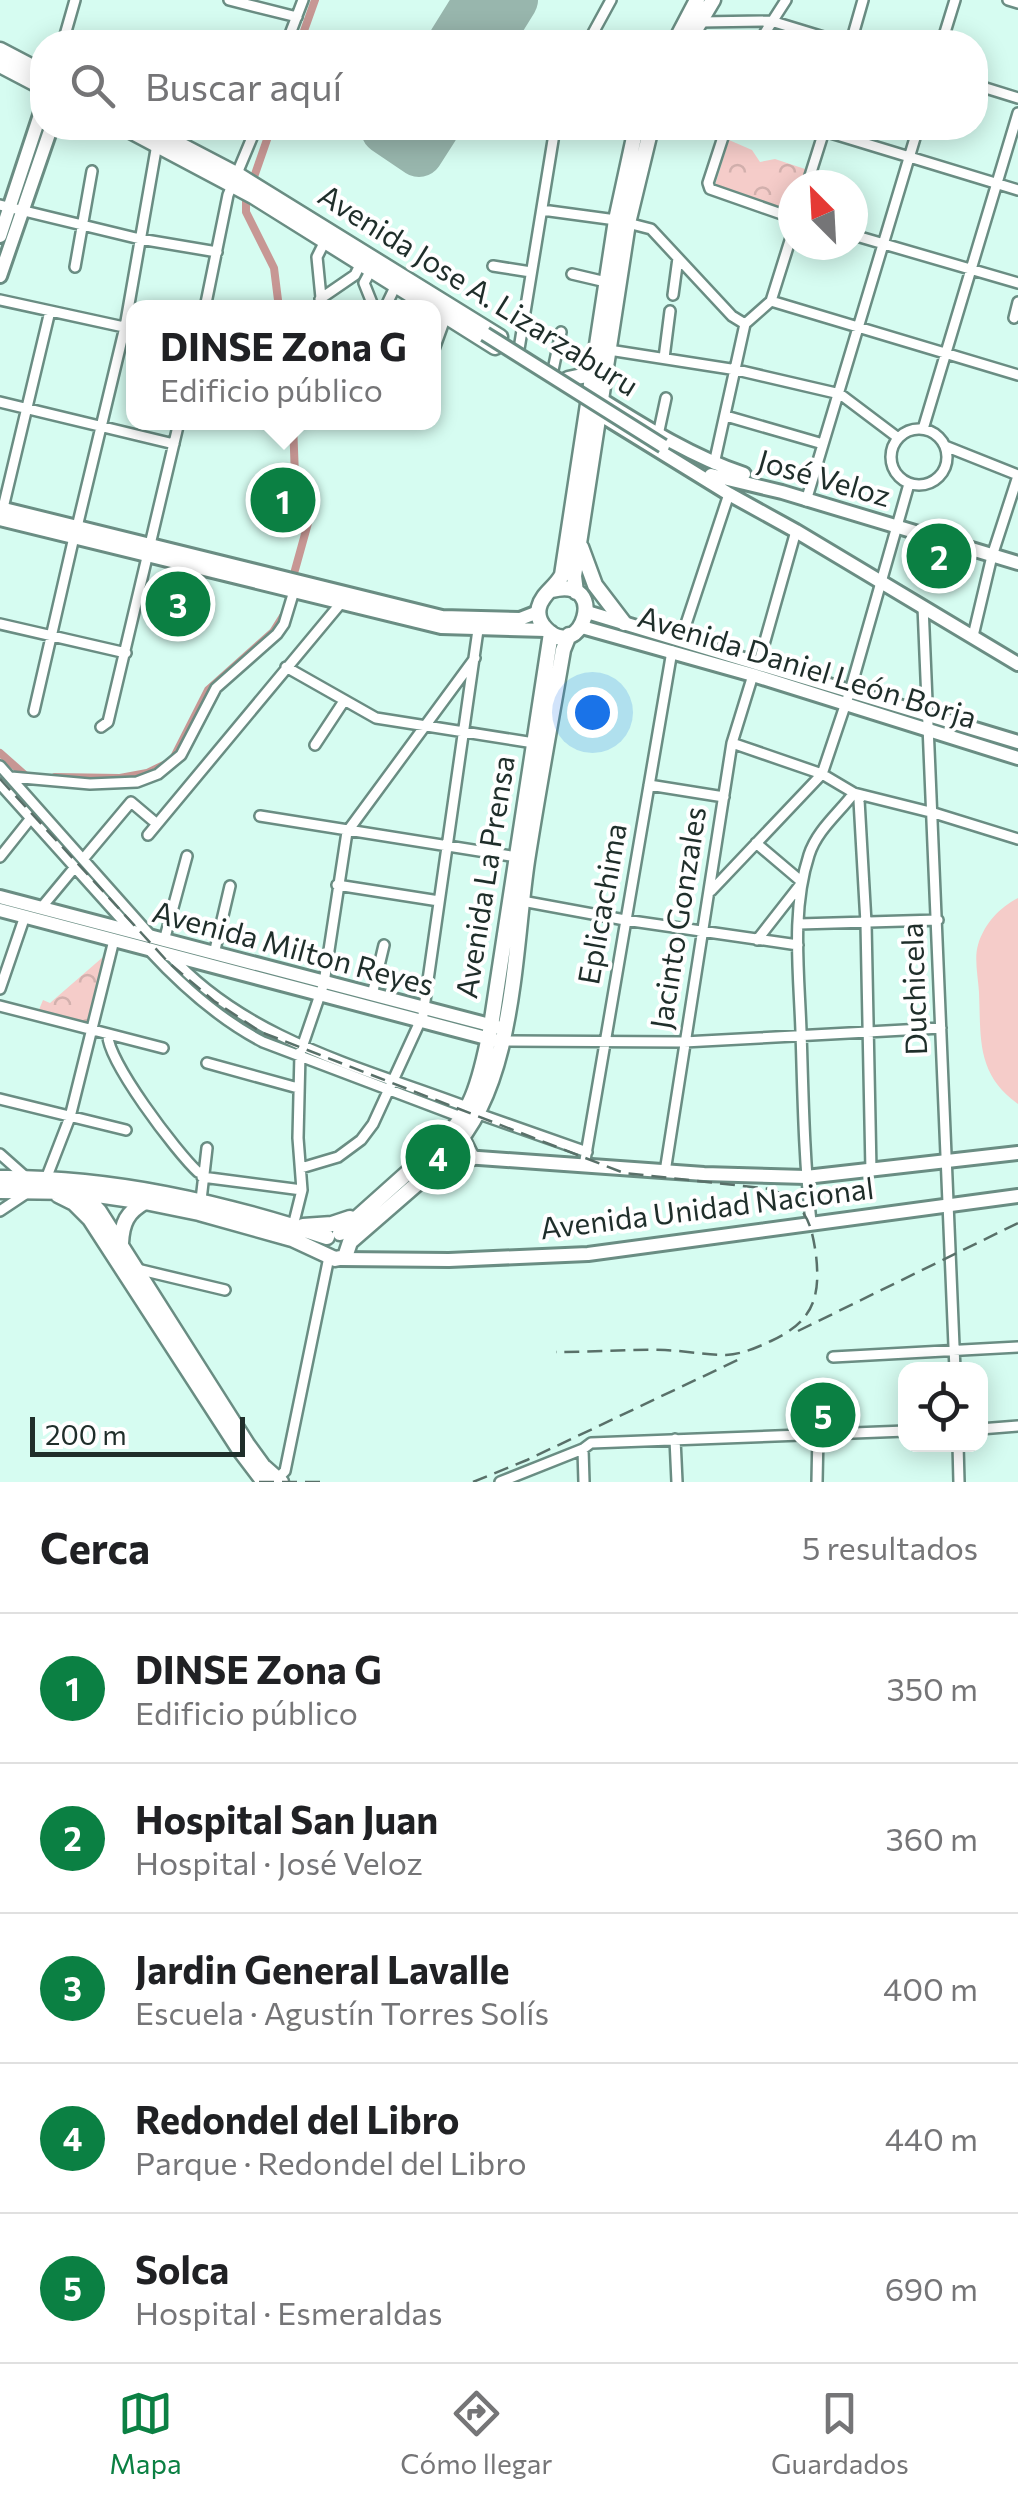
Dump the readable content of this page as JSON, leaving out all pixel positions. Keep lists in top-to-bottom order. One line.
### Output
{"streets":{"main road":["Avenida Jose A. Lizarzaburu","Avenida La Prensa"],"street":["José Veloz","Avenida Daniel León Borja","Eplicachima","Jacinto Gonzales","Avenida Milton Reyes","Duchicela","Avenida Unidad Nacional"]},"crossings":[["Avenida Jose A. Lizarzaburu","José Veloz"],["Avenida Daniel León Borja","Avenida La Prensa"],["Avenida Daniel León Borja","Eplicachima"],["Avenida Daniel León Borja","Jacinto Gonzales"],["Avenida Daniel León Borja","Duchicela"],["Avenida La Prensa","Avenida Milton Reyes"],["Avenida La Prensa","Avenida Unidad Nacional"],["Eplicachima","Avenida Unidad Nacional"],["Jacinto Gonzales","Avenida Unidad Nacional"],["Duchicela","Avenida Unidad Nacional"]],"scale_bar":"200 m","north":"top left","page":{"search":"Buscar aquí","popup":["DINSE Zona G","Edificio público"],"pins":["1","2","3","4","5"],"scale":"200 m","heading":["Cerca","5 resultados"],"list":[{"mark":"1","name":"DINSE Zona G","note":"Edificio público","value":"350 m"},{"mark":"2","name":"Hospital San Juan","note":"Hospital · José Veloz","value":"360 m"},{"mark":"3","name":"Jardin General Lavalle","note":"Escuela · Agustín Torres Solís","value":"400 m"},{"mark":"4","name":"Redondel del Libro","note":"Parque · Redondel del Libro","value":"440 m"},{"mark":"5","name":"Solca","note":"Hospital · Esmeraldas","value":"690 m"}],"nav":["Mapa","Cómo llegar","Guardados"]}}
